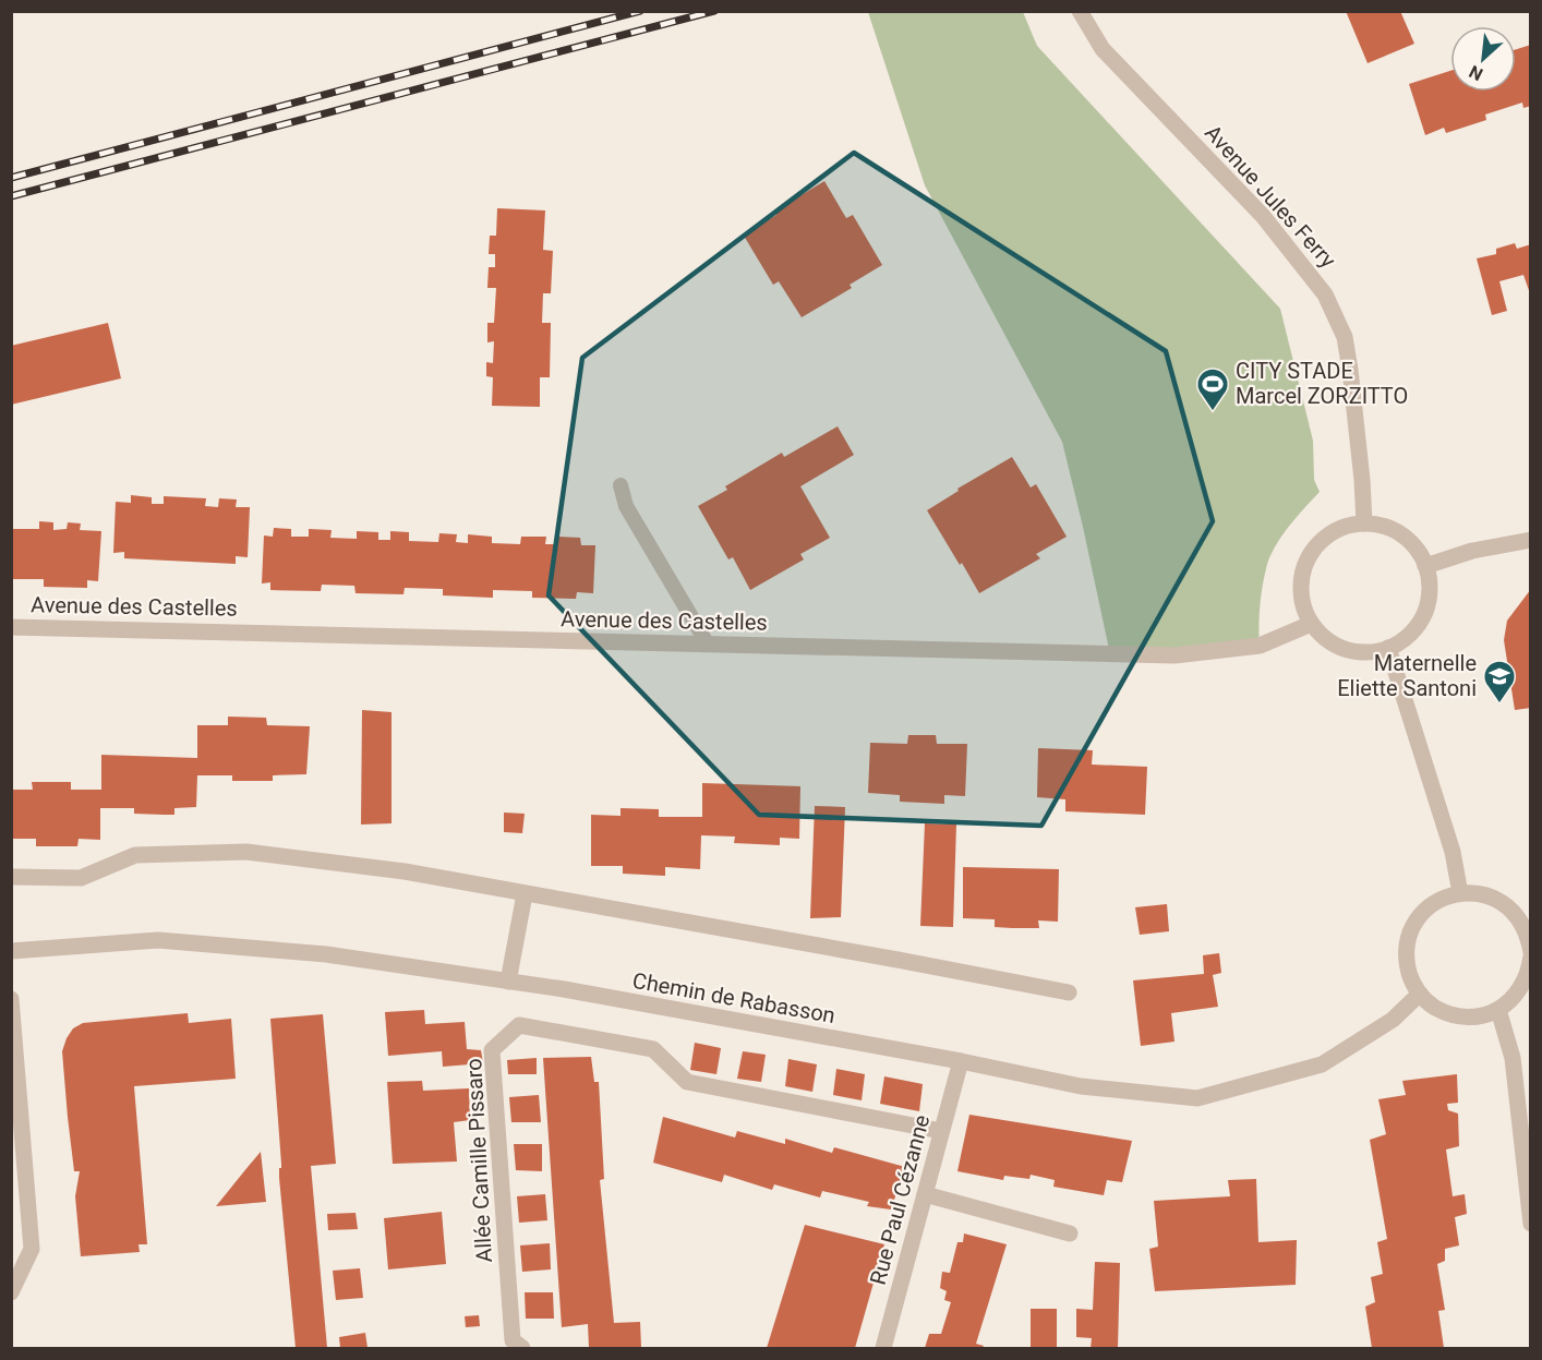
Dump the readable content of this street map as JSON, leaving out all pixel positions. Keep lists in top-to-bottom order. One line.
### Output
{"streets":{"street":["Avenue Jules Ferry","Avenue des Castelles","Chemin de Rabasson","Allée Camille Pissaro","Rue Paul Cézanne"]},"crossings":[["Avenue Jules Ferry","Avenue des Castelles"],["Chemin de Rabasson","Rue Paul Cézanne"],["Allée Camille Pissaro","Rue Paul Cézanne"]],"places":{"sports":["CITY STADE Marcel ZORZITTO"],"school or university":["Maternelle Eliette Santoni"]},"north":"bottom left"}
